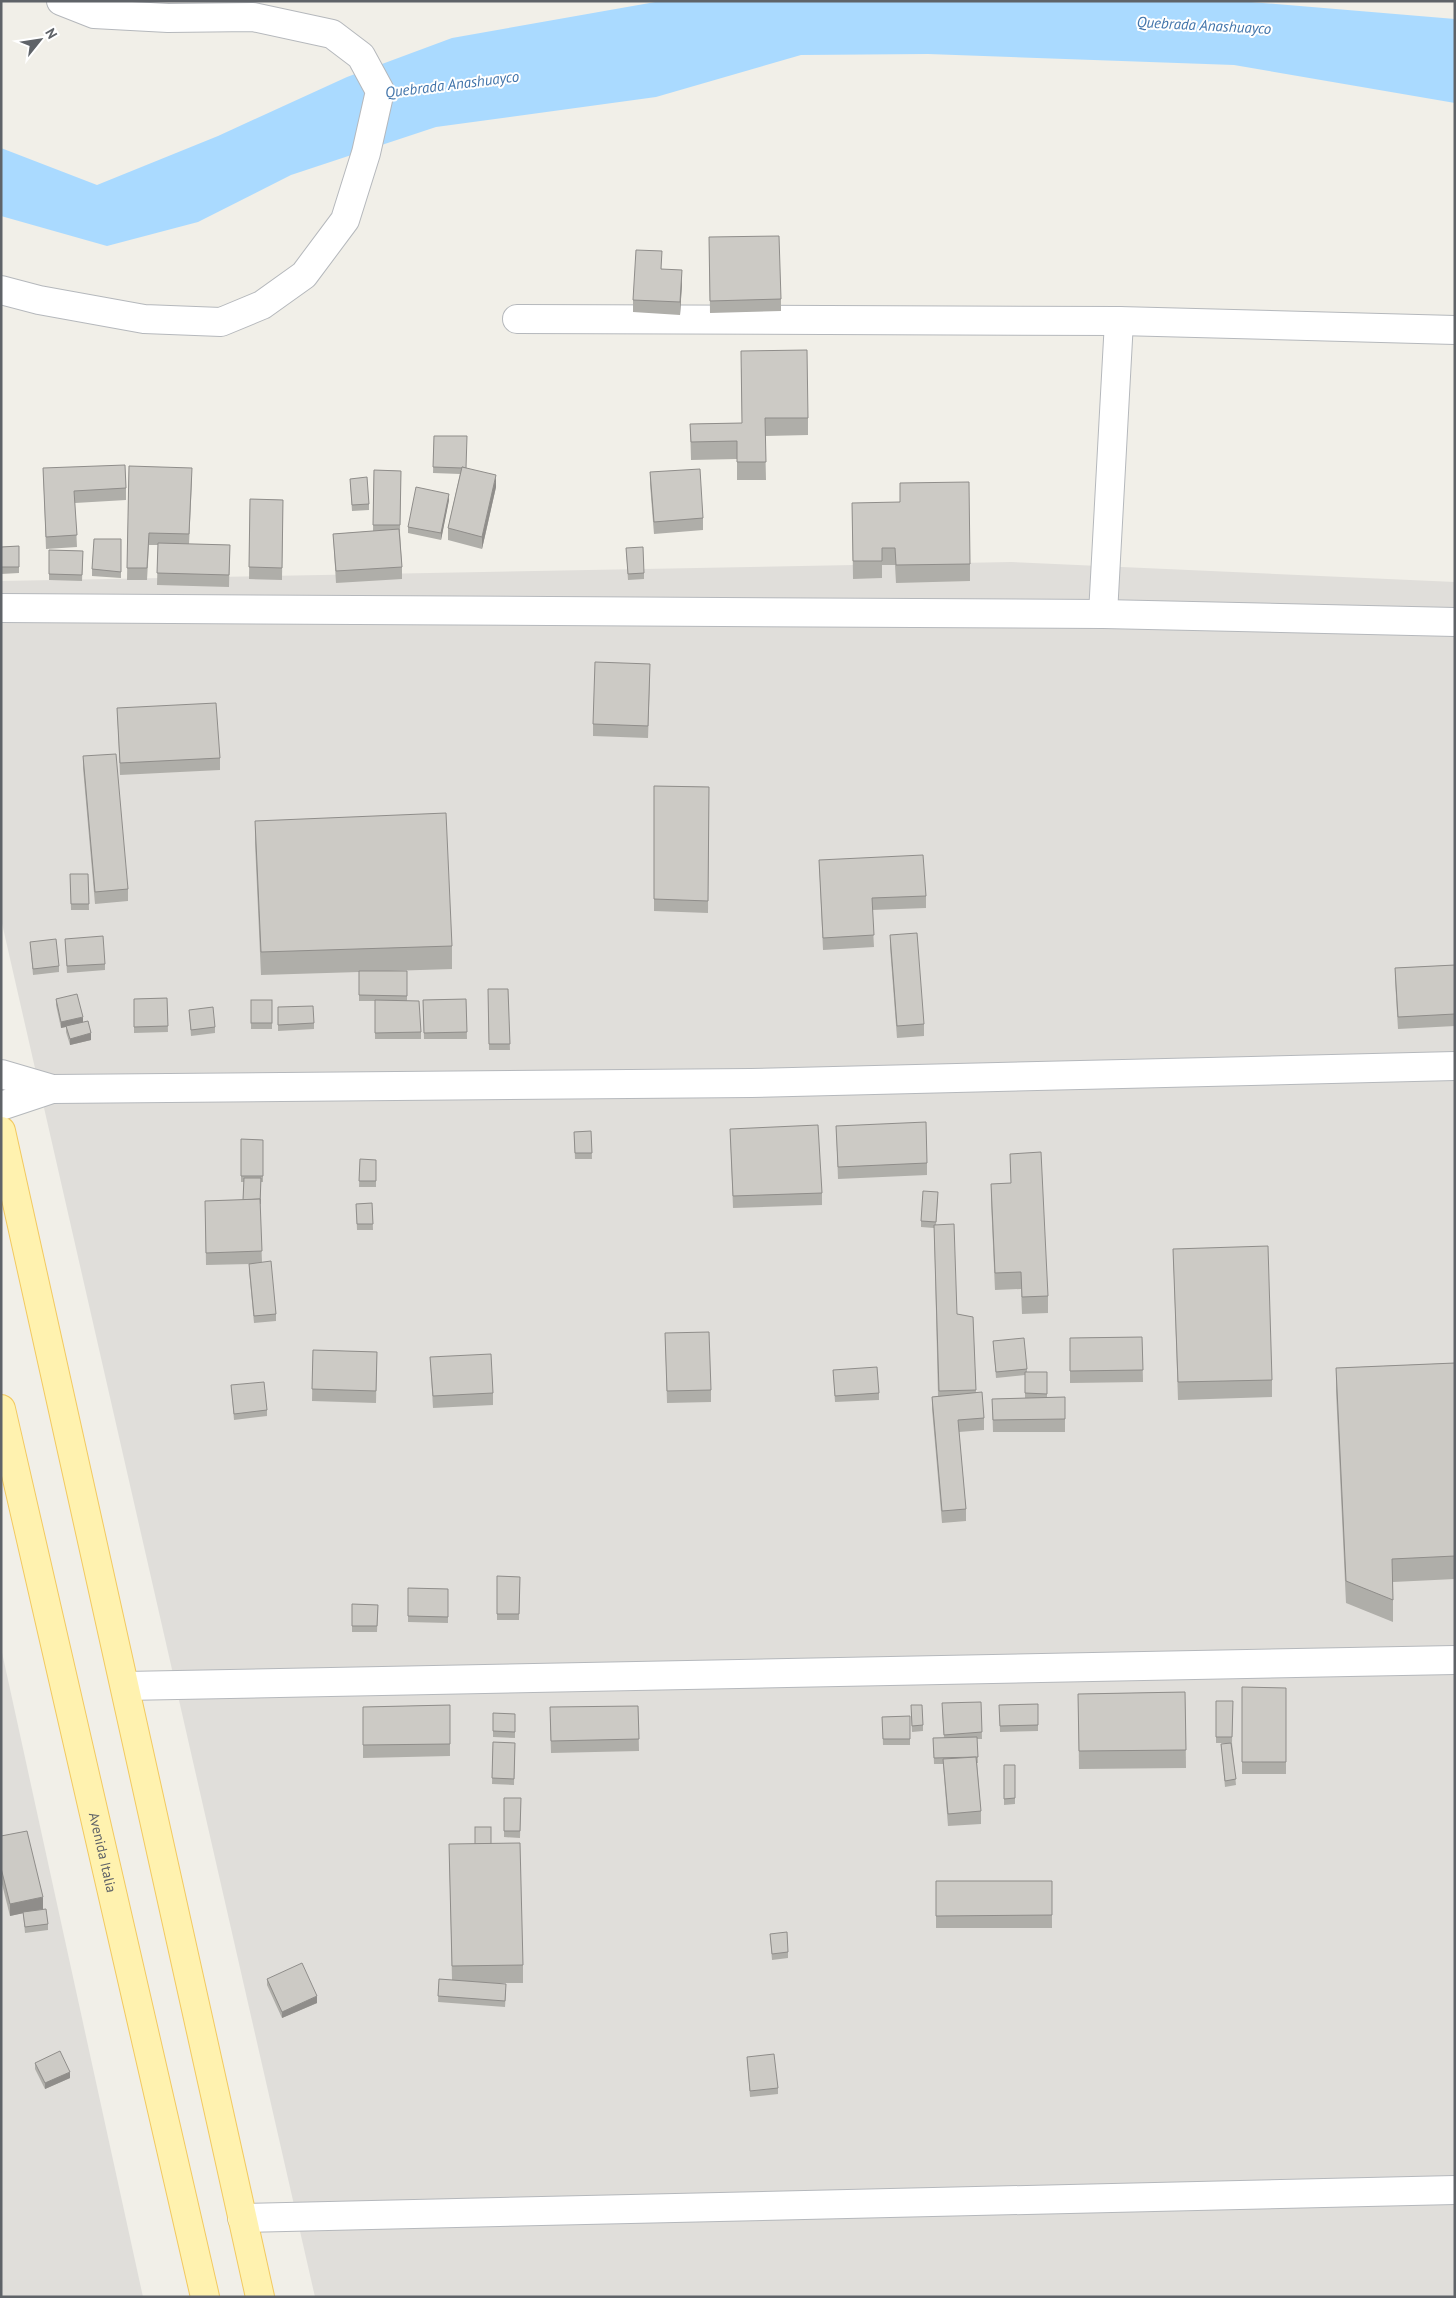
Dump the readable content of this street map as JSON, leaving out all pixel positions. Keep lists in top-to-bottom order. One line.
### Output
{"streets":{"main road":["Avenida Italia"]},"water":["Quebrada Anashuayco"],"north":"top right"}
